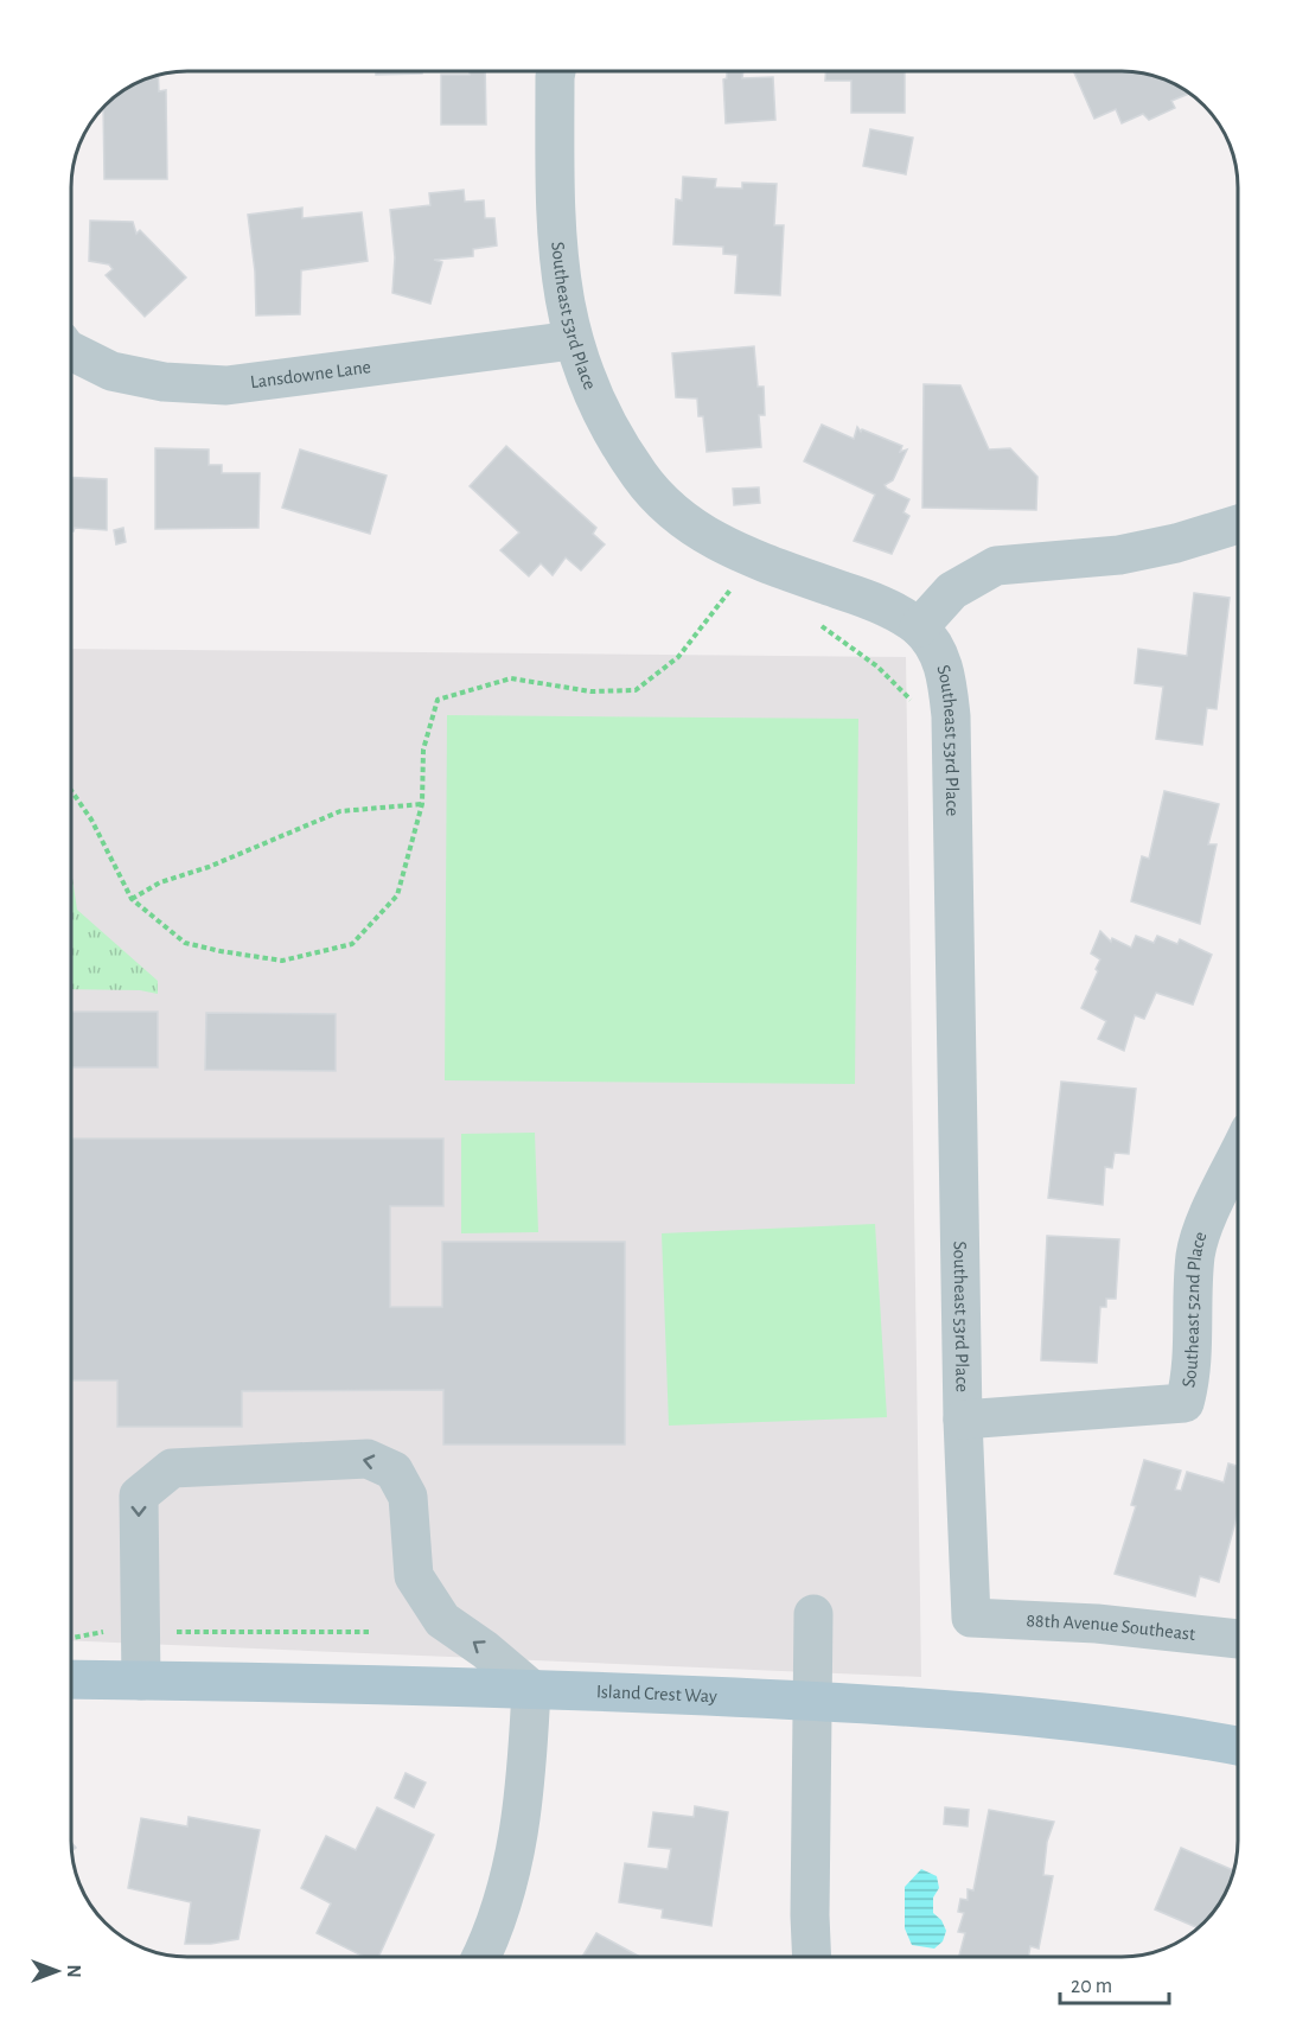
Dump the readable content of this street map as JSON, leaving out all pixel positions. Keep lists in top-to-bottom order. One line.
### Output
{"streets":{"main road":["Island Crest Way"],"street":["Southeast 53rd Place","Lansdowne Lane","Southeast 52nd Place","88th Avenue Southeast"]},"crossings":[["Southeast 53rd Place","Lansdowne Lane"],["Southeast 53rd Place","Southeast 52nd Place"],["Southeast 53rd Place","88th Avenue Southeast"]],"scale_bar":"20 m","north":"right"}
